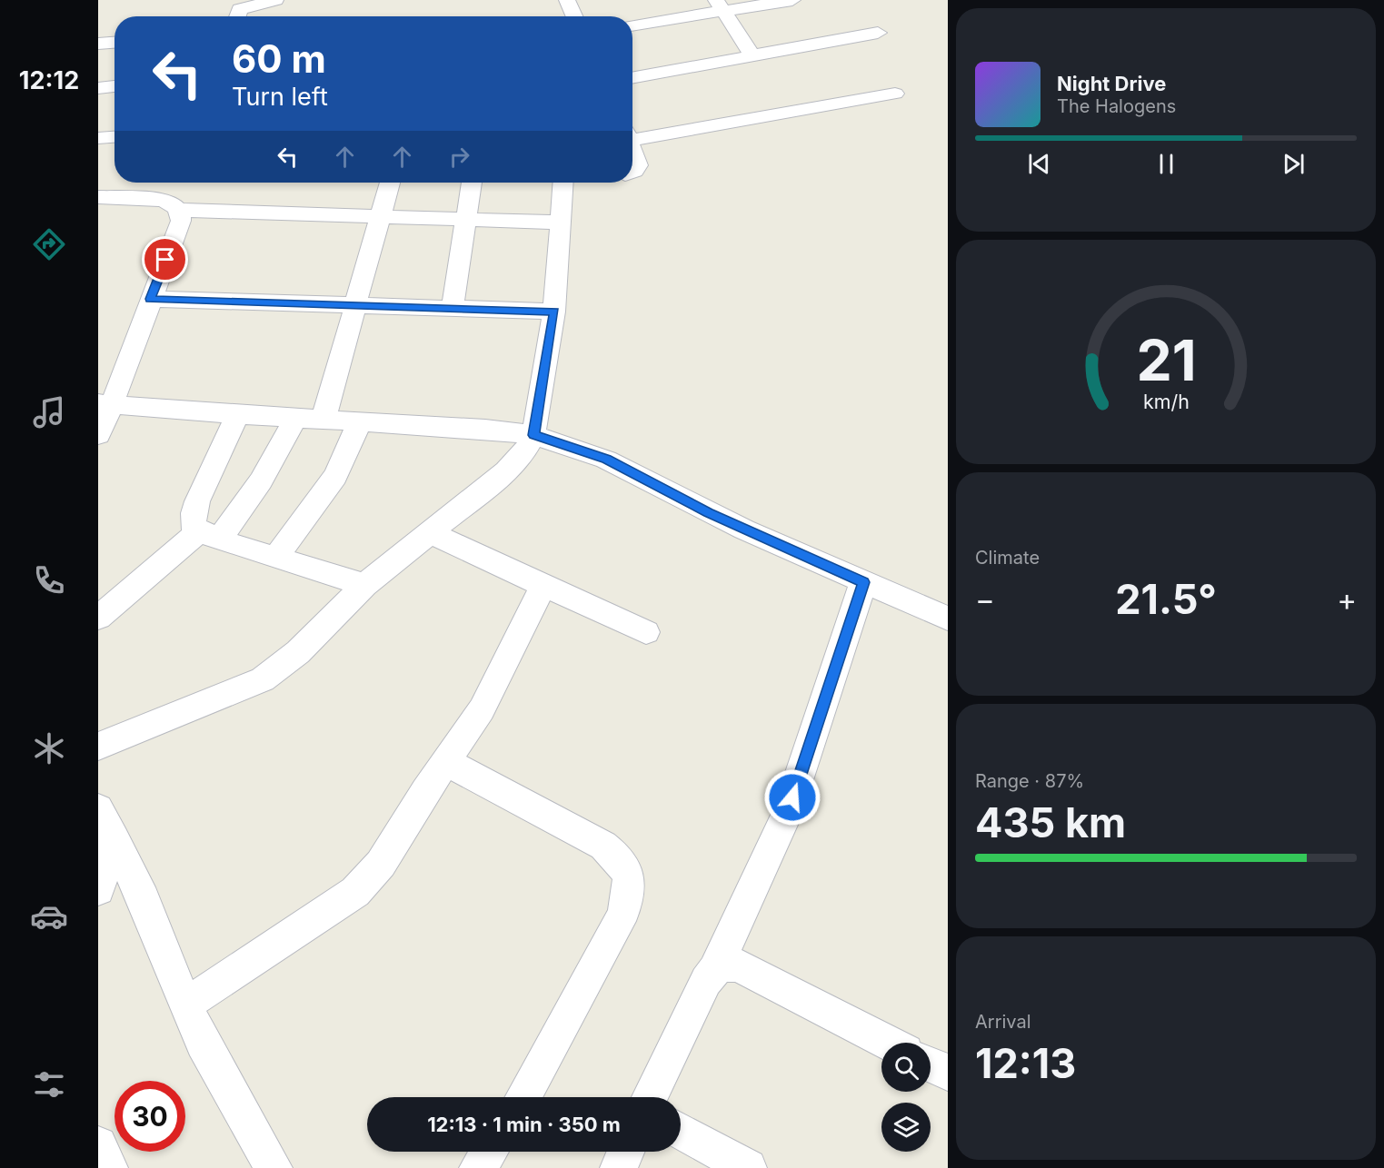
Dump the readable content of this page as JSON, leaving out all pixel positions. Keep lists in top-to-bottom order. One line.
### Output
{"page":{"tabs":"12:12","turn":["60 m","Turn left"],"song":["Night Drive","The Halogens"],"tile":["Climate",["Range · 87%","435 km"],["Arrival","12:13"]],"heat":["−","21.5°","+"],"limit":"30","trip":"12:13 · 1 min · 350 m","gauge":["21","km/h"]}}
